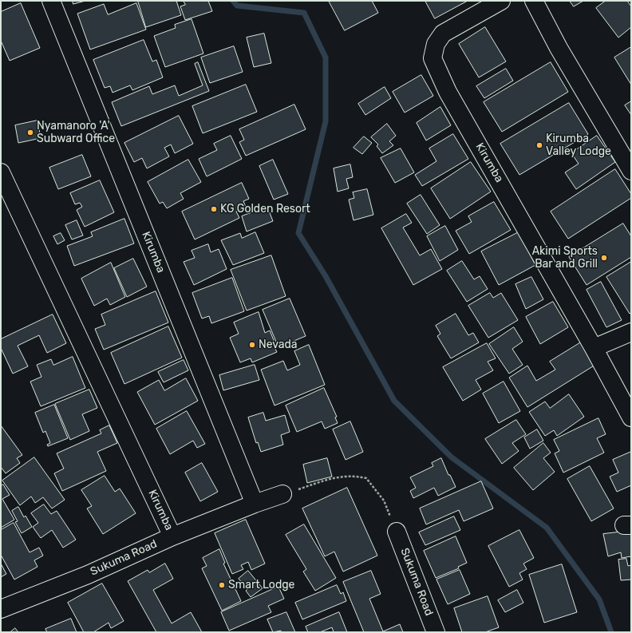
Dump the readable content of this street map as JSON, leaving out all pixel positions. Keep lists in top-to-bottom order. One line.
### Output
{"streets":{"street":["Kirumba","Sukuma Road"]},"crossings":[["Kirumba","Sukuma Road"]],"places":["Nyamanoro 'A' Subward Office","Kirumba Valley Lodge","KG Golden Resort","Akimi Sports Bar and Grill","Nevada","Smart Lodge"]}
